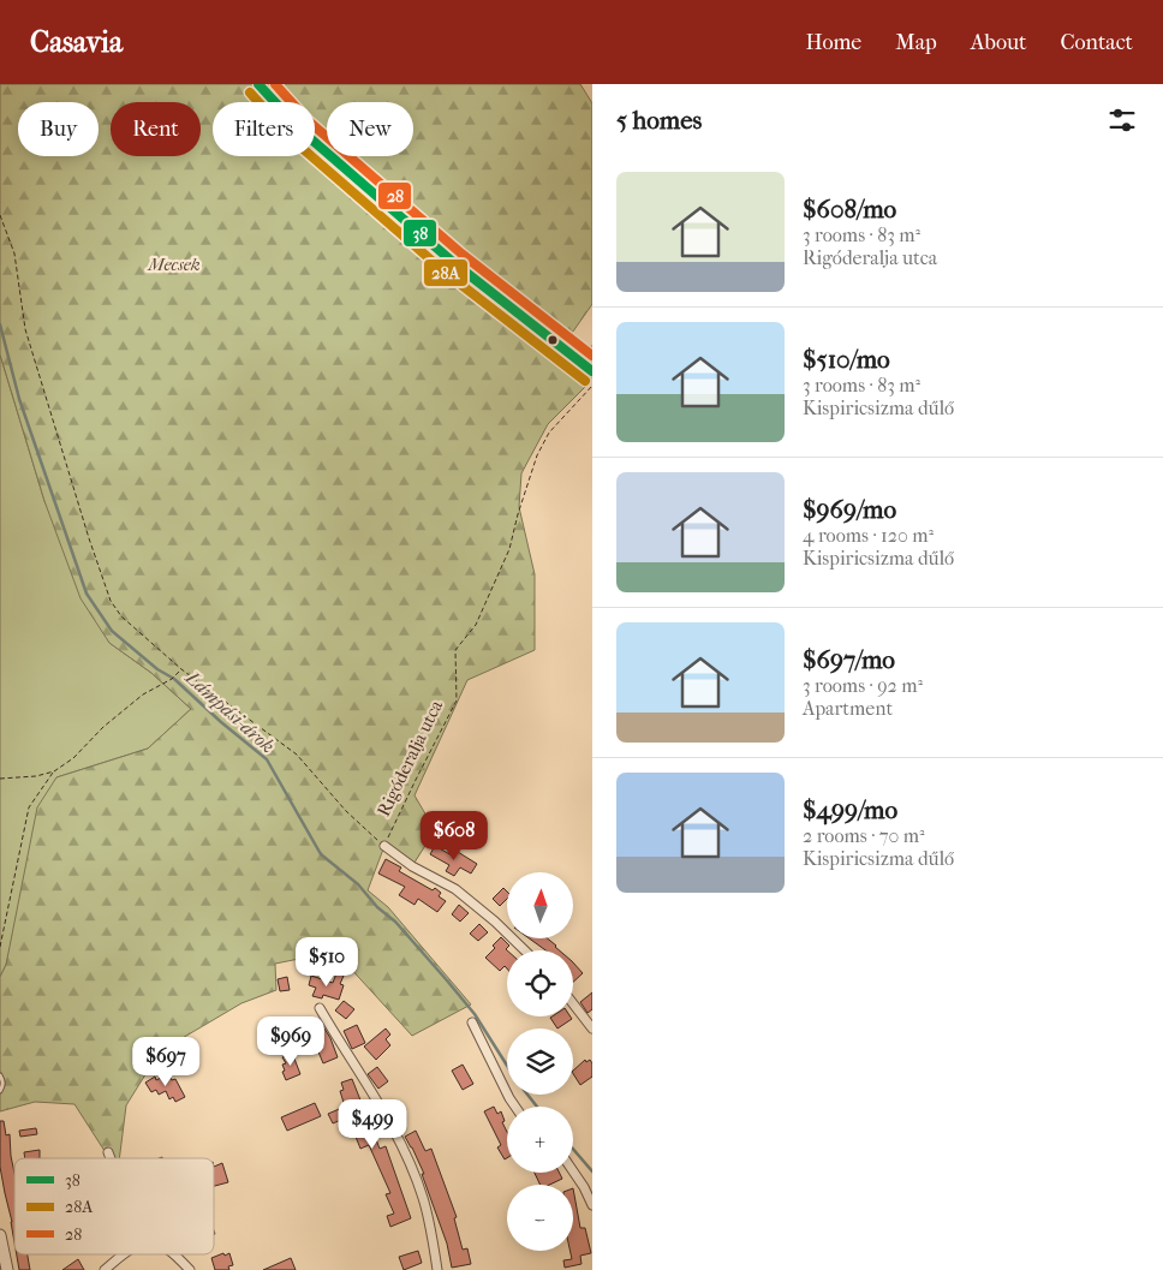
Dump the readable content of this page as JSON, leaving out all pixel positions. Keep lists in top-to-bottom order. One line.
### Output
{"streets":{"path":["Rigóderalja utca"]},"water":["Lámpási-árok"],"parks":["Mecsek"],"lines":["transit line 38","transit line 28","transit line 28A"],"legend":["38","28A","28"],"north":"top","page":{"header":"Casavia","nav":["Home","Map","About","Contact"],"heading":"5 homes","chip":["Buy","Rent","Filters","New"],"list":[{"name":"$608/mo","note":"3 rooms · 83 m² · Rigóderalja utca"},{"name":"$510/mo","note":"3 rooms · 83 m² · Kispiricsizma dűlő"},{"name":"$969/mo","note":"4 rooms · 120 m² · Kispiricsizma dűlő"},{"name":"$697/mo","note":"3 rooms · 92 m² · Apartment"},{"name":"$499/mo","note":"2 rooms · 70 m² · Kispiricsizma dűlő"}],"price":["$608","$510","$969","$697","$499"],"map_buttons":["+","−"]}}
